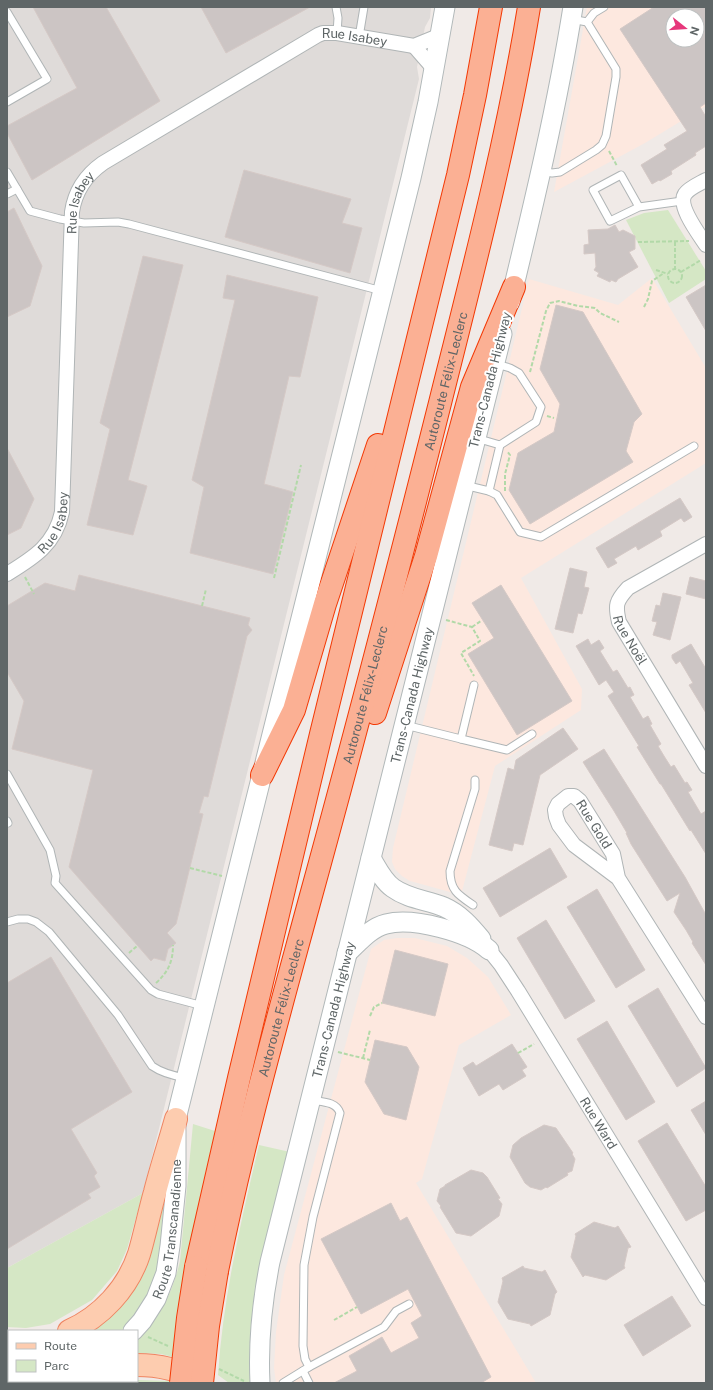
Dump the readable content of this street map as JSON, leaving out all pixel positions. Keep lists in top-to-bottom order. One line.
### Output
{"streets":{"highway":["Autoroute Félix-Leclerc"],"main road":["Trans-Canada Highway","Route Transcanadienne"],"street":["Rue Isabey","Rue Noël","Rue Gold","Rue Ward"]},"legend":["Route","Parc"],"north":"right"}
